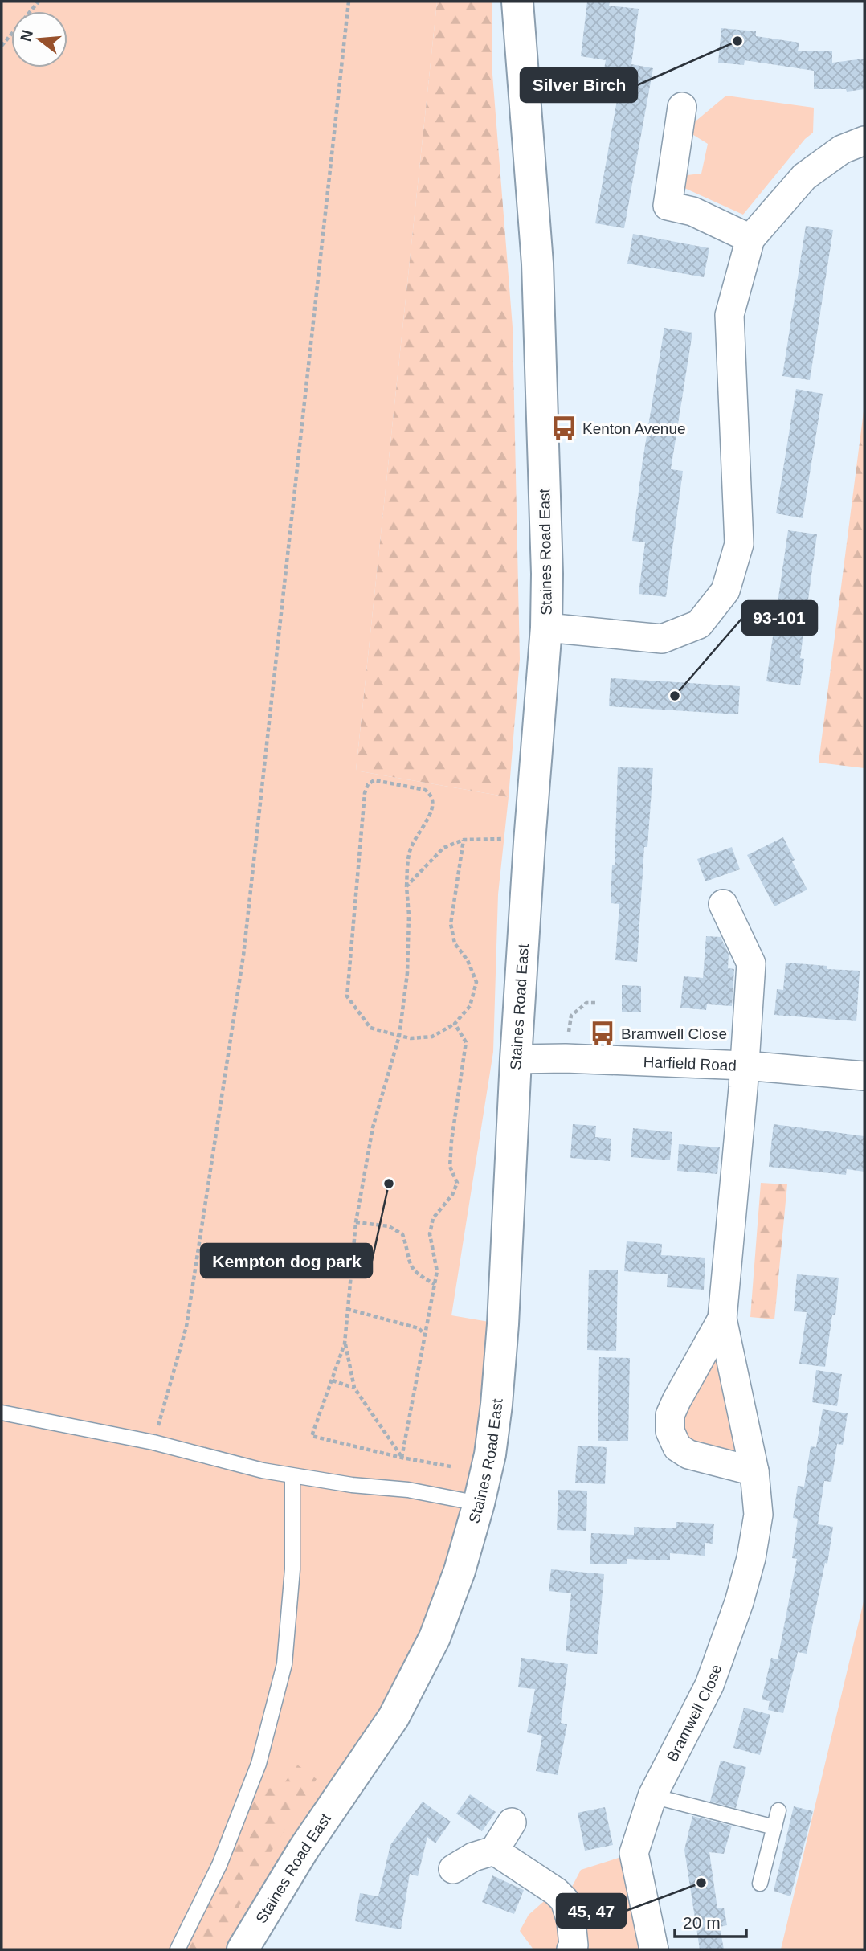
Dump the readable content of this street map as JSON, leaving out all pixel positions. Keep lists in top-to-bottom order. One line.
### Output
{"streets":{"highway":["Staines Road East"],"street":["Harfield Road","Bramwell Close"]},"crossings":[["Staines Road East","Harfield Road"],["Harfield Road","Bramwell Close"]],"places":{"other":["Silver Birch","93-101","Kempton dog park","45, 47"],"bus stop":["Kenton Avenue","Bramwell Close"]},"scale_bar":"20 m","north":"left"}
